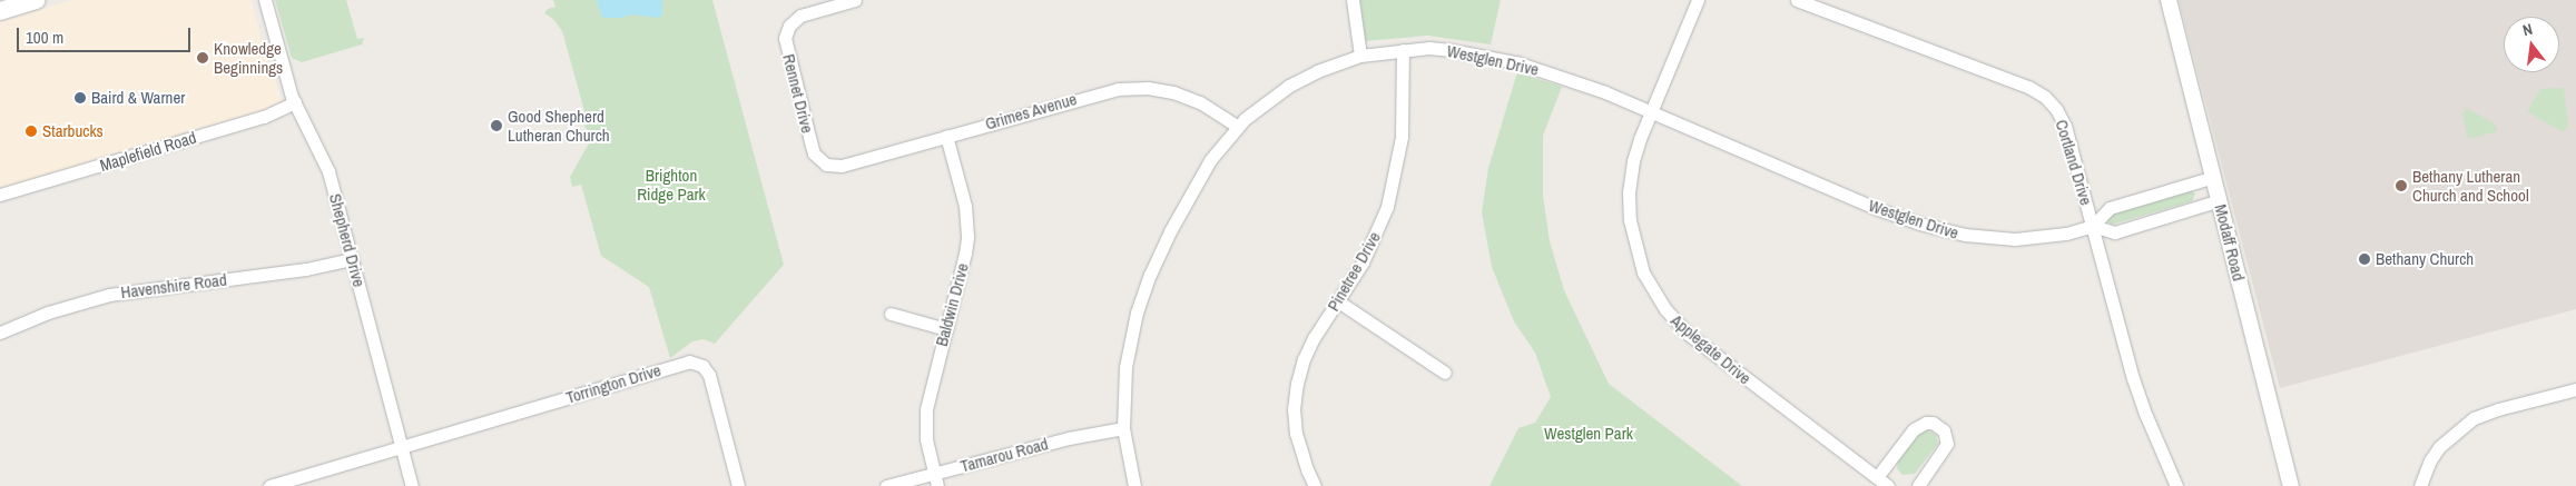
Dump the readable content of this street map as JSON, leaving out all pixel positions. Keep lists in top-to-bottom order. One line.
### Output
{"streets":{"street":["Westglen Drive","Rennet Drive","Grimes Avenue","Maplefield Road","Cortland Drive","Shepherd Drive","Modaff Road","Pinetree Drive","Havenshire Road","Baldwin Drive","Applegate Drive","Torrington Drive","Tamarou Road"]},"crossings":[["Westglen Drive","Grimes Avenue"],["Westglen Drive","Cortland Drive"],["Westglen Drive","Modaff Road"],["Westglen Drive","Pinetree Drive"],["Westglen Drive","Applegate Drive"],["Westglen Drive","Tamarou Road"],["Rennet Drive","Grimes Avenue"],["Grimes Avenue","Baldwin Drive"],["Maplefield Road","Shepherd Drive"],["Shepherd Drive","Havenshire Road"],["Shepherd Drive","Torrington Drive"],["Baldwin Drive","Tamarou Road"]],"parks":["Brighton Ridge Park","Westglen Park"],"places":["Knowledge Beginnings","Baird & Warner","Good Shepherd Lutheran Church","Starbucks","Bethany Lutheran Church and School","Bethany Church"],"scale_bar":"100 m","north":"top"}
